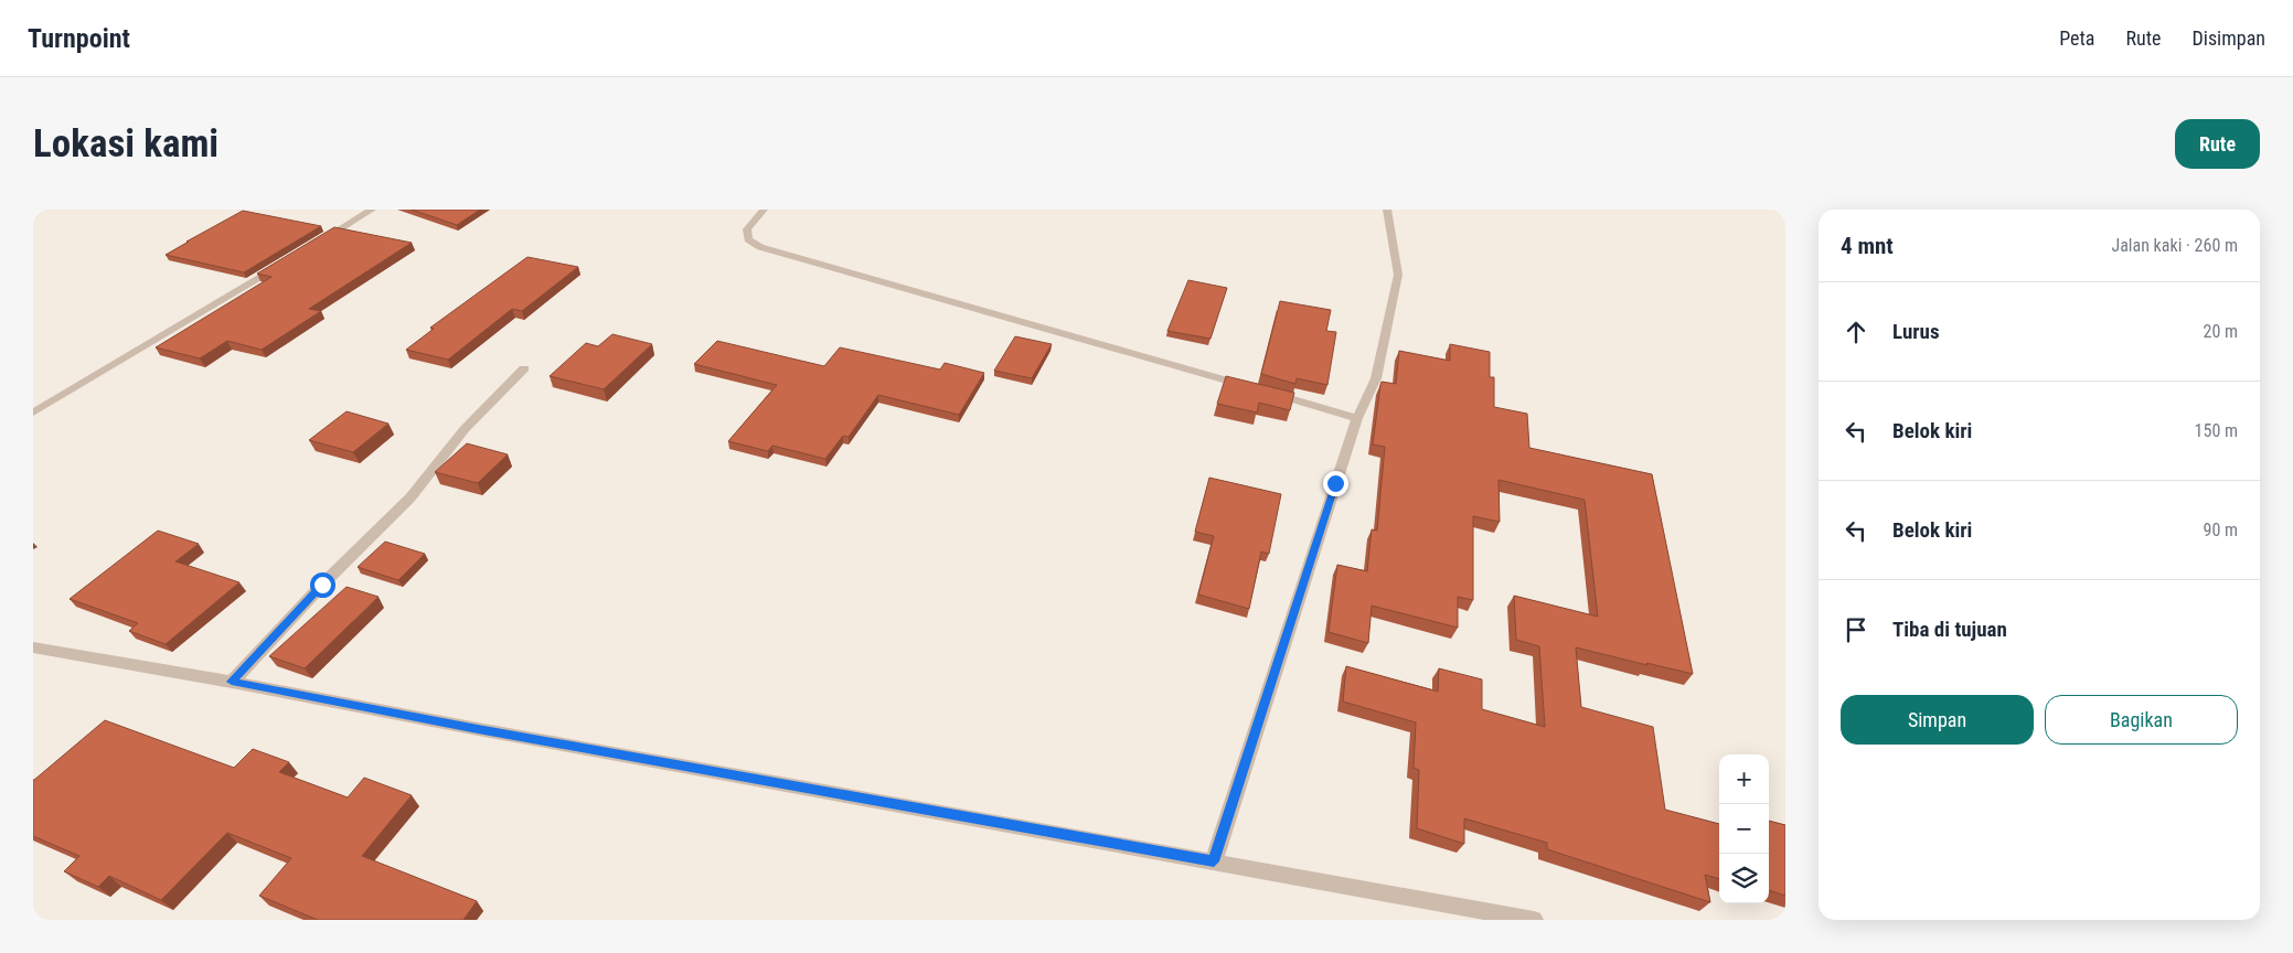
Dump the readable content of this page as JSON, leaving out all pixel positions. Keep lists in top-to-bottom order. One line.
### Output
{"page":{"header":"Turnpoint","nav":["Peta","Rute","Disimpan"],"buttons":["Rute",["Simpan","Bagikan"]],"title":"Lokasi kami","heading":["4 mnt","Jalan kaki · 260 m"],"list":[["Lurus","20 m"],["Belok kiri","150 m"],["Belok kiri","90 m"],"Tiba di tujuan"],"map_buttons":["+","−"]}}
